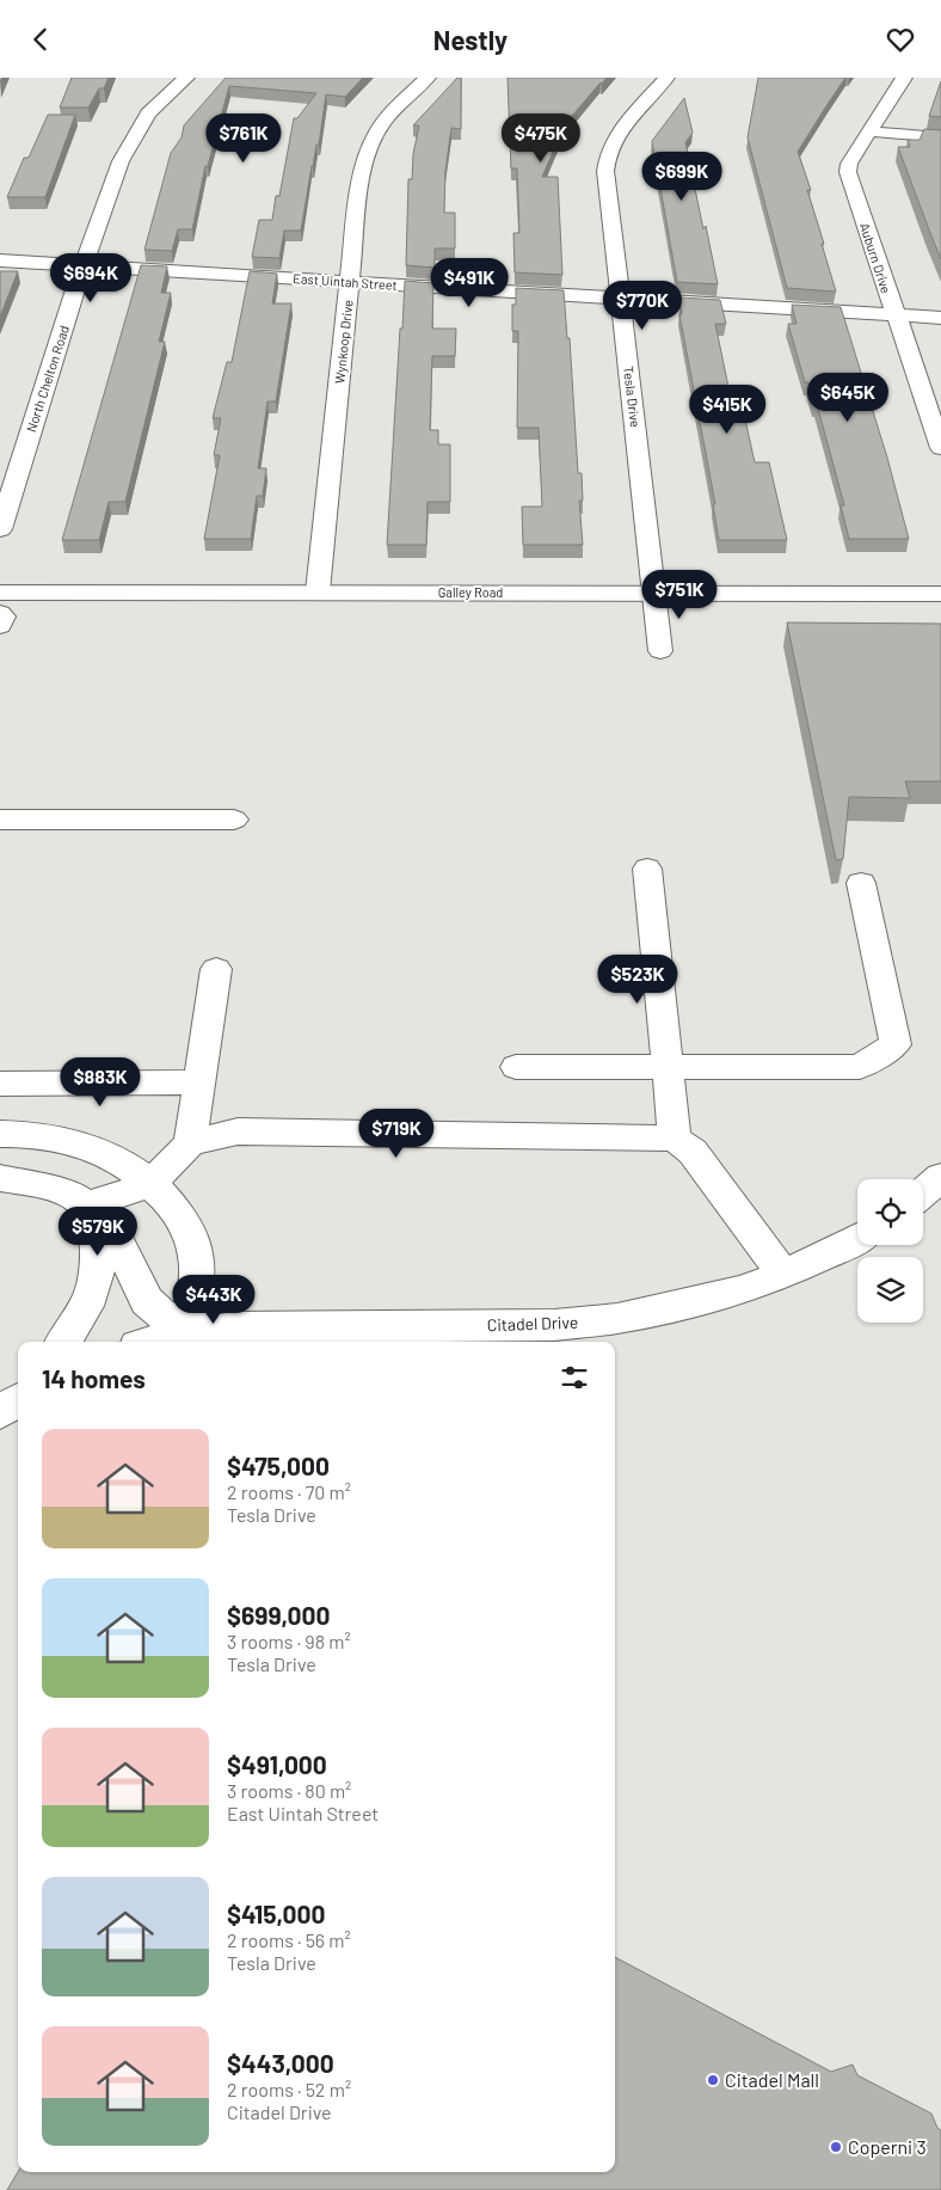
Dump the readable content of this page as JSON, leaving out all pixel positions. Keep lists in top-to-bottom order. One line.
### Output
{"streets":{"street":["Auburn Drive","East Uintah Street","Wynkoop Drive","North Chelton Road","Tesla Drive","Galley Road","Citadel Drive"]},"crossings":[["Auburn Drive","East Uintah Street"],["East Uintah Street","Wynkoop Drive"],["East Uintah Street","North Chelton Road"],["East Uintah Street","Tesla Drive"],["Wynkoop Drive","Galley Road"],["Tesla Drive","Galley Road"]],"places":["Citadel Mall","Coperni 3"],"page":{"header":"Nestly","price":["$761K","$475K","$699K","$694K","$491K","$770K","$645K","$415K","$751K","$523K","$883K","$719K","$579K","$443K"],"heading":"14 homes","list":[{"name":"$475,000","note":"2 rooms · 70 m² · Tesla Drive"},{"name":"$699,000","note":"3 rooms · 98 m² · Tesla Drive"},{"name":"$491,000","note":"3 rooms · 80 m² · East Uintah Street"},{"name":"$415,000","note":"2 rooms · 56 m² · Tesla Drive"},{"name":"$443,000","note":"2 rooms · 52 m² · Citadel Drive"}]}}
